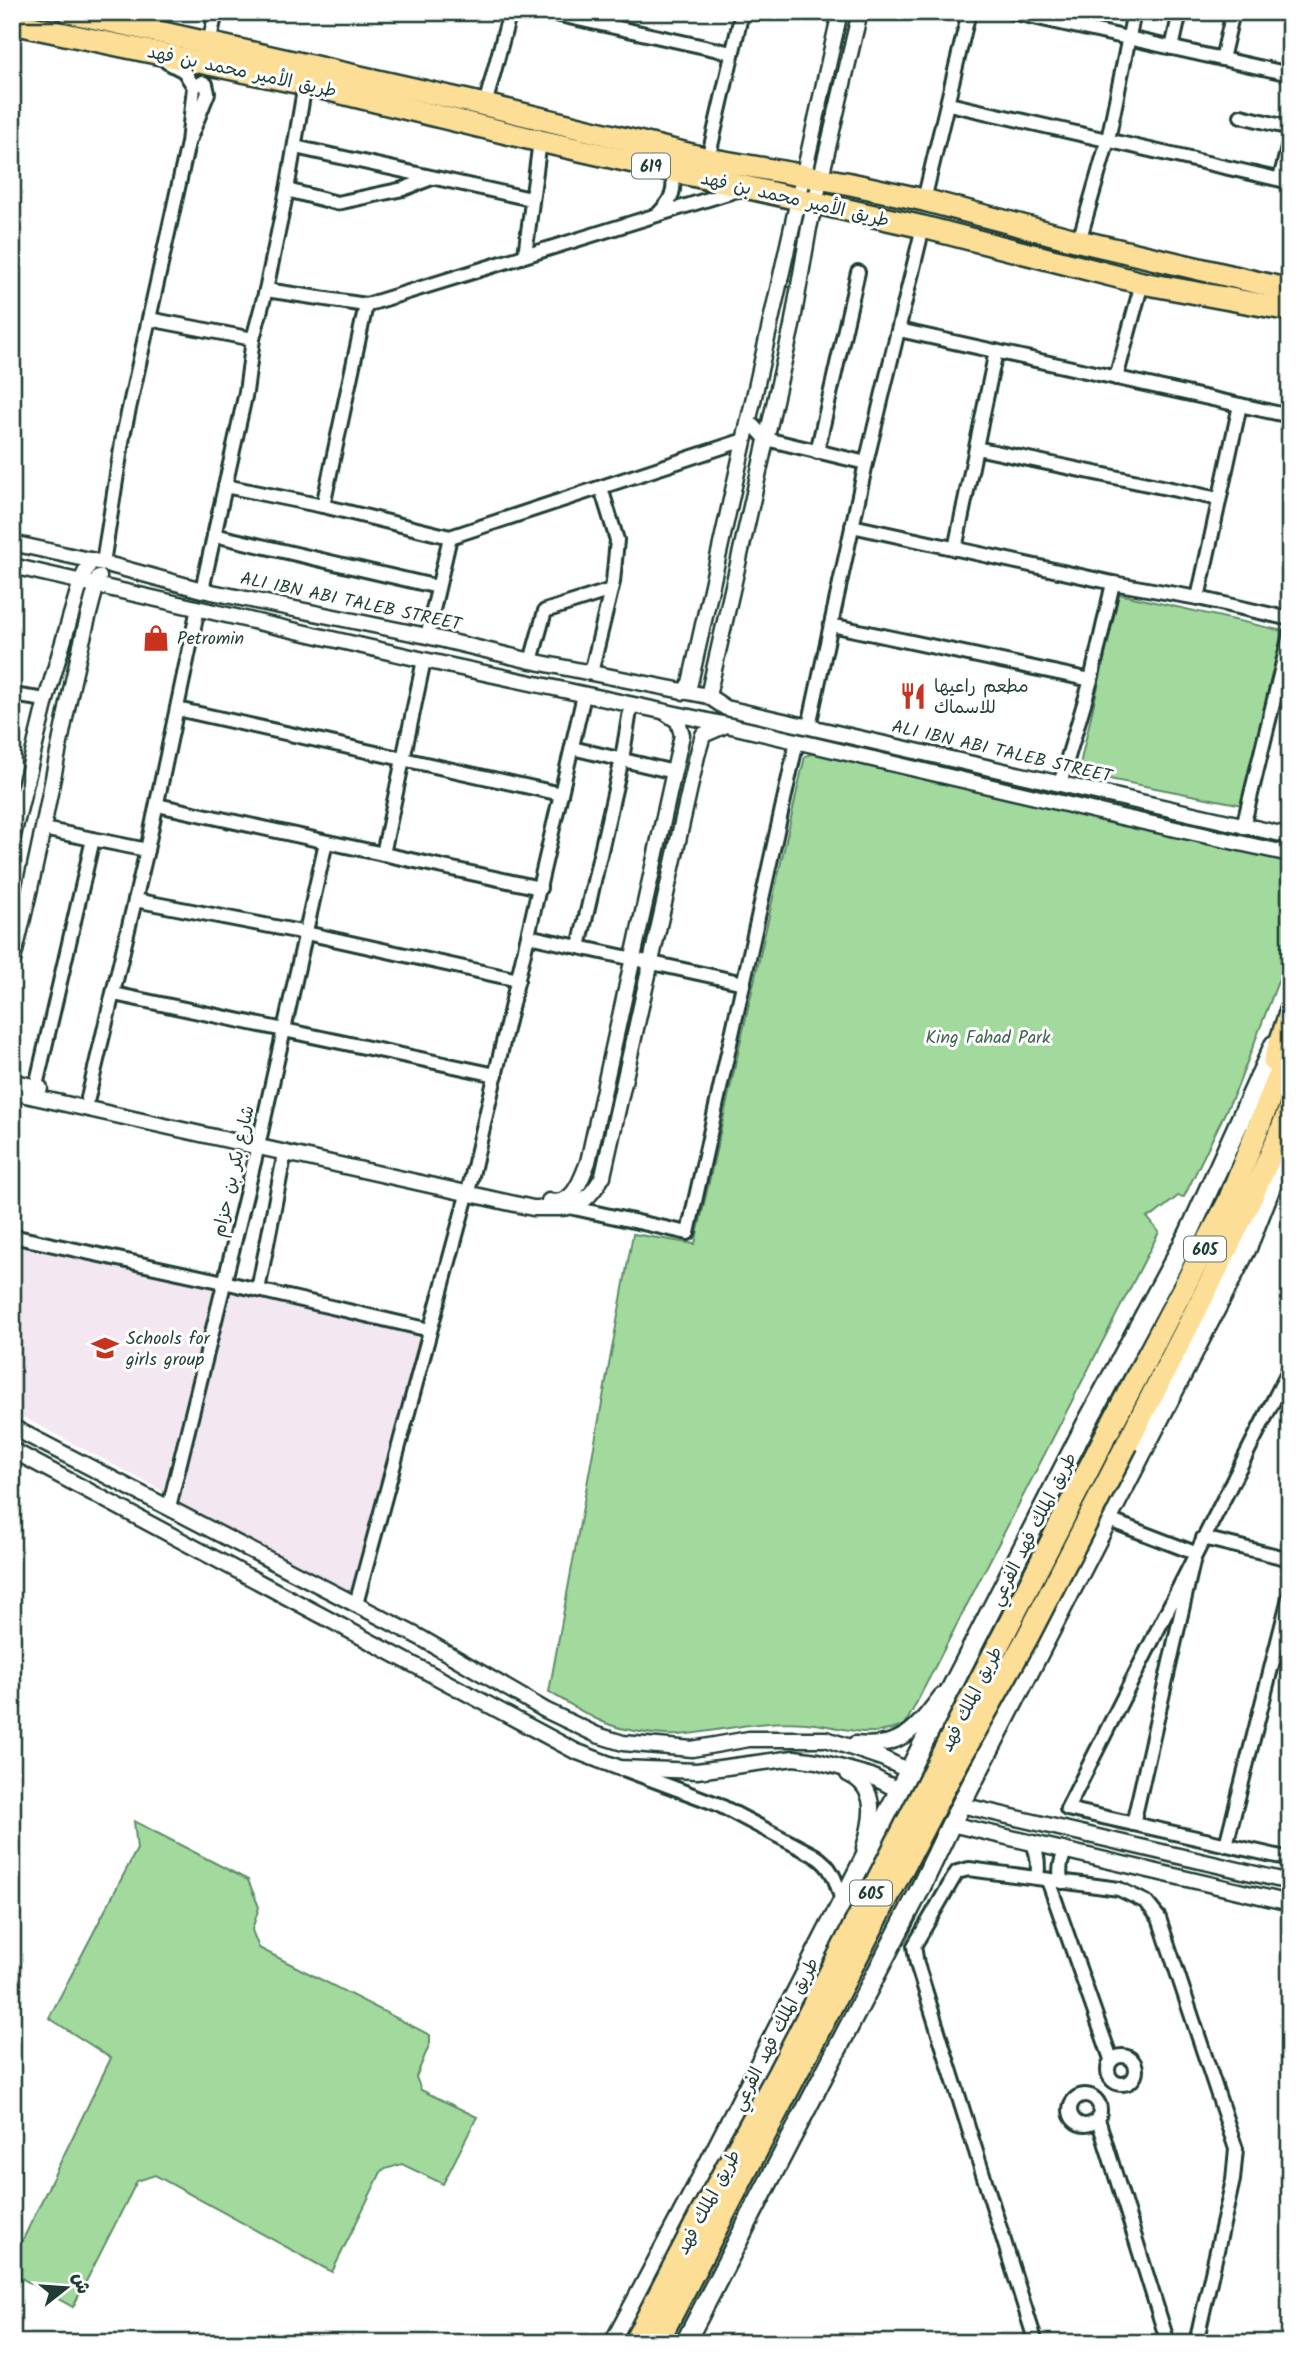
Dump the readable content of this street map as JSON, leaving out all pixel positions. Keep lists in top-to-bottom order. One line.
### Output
{"streets":{"highway":["طريق الأمير محمد بن فهد","619","605","طريق الملك فهد"],"main road":["طريق الملك فهد الفرعي"],"street":["ALI IBN ABI TALEB STREET","شارع بكر بن حزام"]},"parks":["King Fahad Park"],"places":{"shop":["Petromin"],"restaurant":["مطعم راعيها للاسماك"],"school or university":["Schools for girls group"]},"north":"right"}
